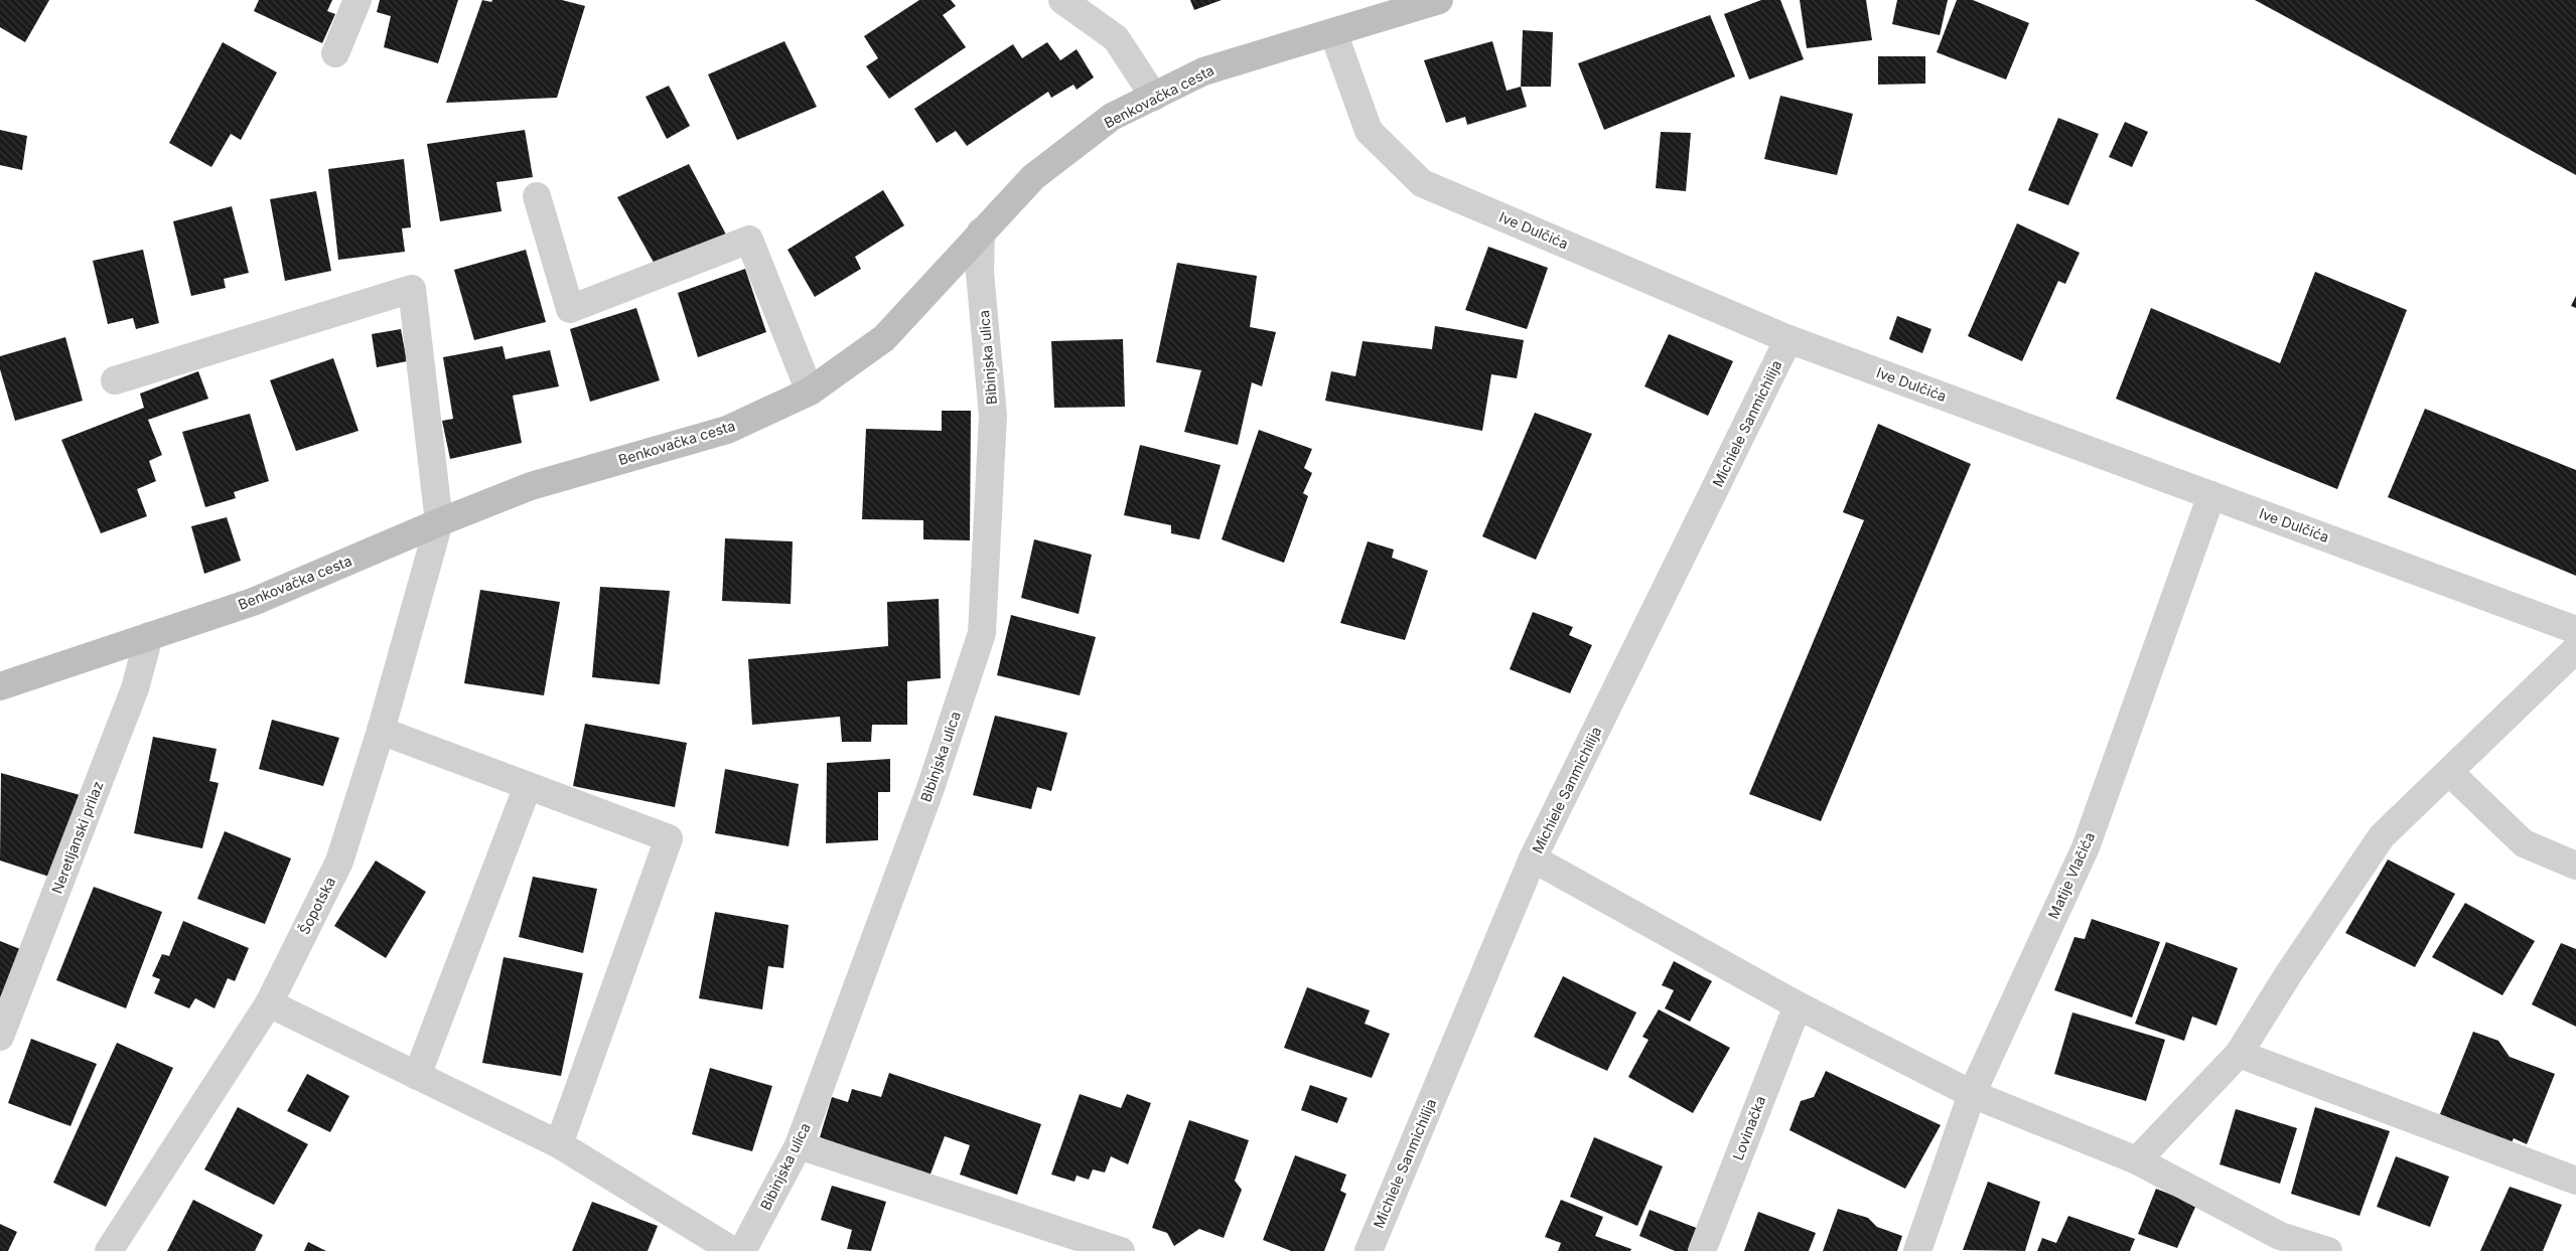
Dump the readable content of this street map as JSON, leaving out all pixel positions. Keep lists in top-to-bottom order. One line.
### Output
{"streets":{"main road":["Benkovačka cesta"],"street":["Ive Dulčića","Bibinjska ulica","Michiele Sanmichilija","Neretljanski prilaz","Matije Vlačića","Šopotska","Lovinačka"]},"crossings":[["Benkovačka cesta","Ive Dulčića"],["Benkovačka cesta","Bibinjska ulica"],["Benkovačka cesta","Neretljanski prilaz"],["Benkovačka cesta","Šopotska"],["Ive Dulčića","Michiele Sanmichilija"],["Ive Dulčića","Matije Vlačića"]]}
